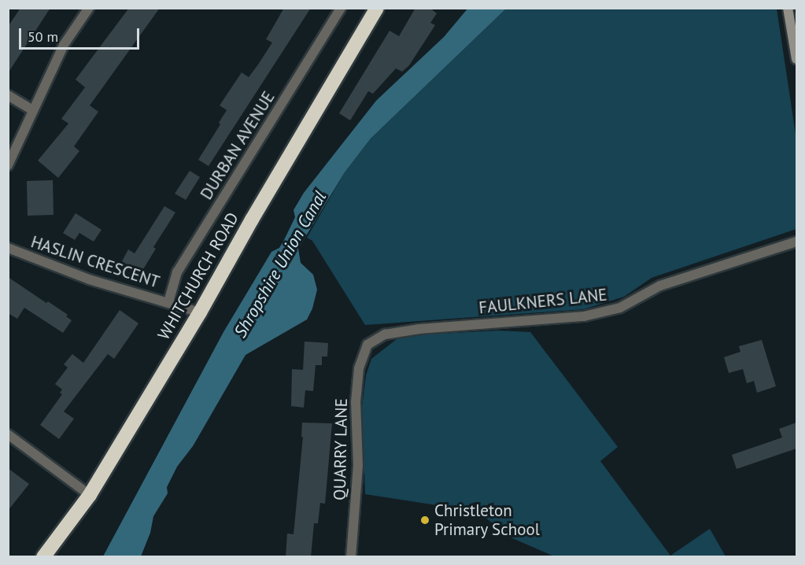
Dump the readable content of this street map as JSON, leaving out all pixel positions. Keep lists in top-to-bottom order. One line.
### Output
{"streets":{"highway":["WHITCHURCH ROAD"],"street":["DURBAN AVENUE","HASLIN CRESCENT","FAULKNERS LANE","QUARRY LANE"]},"crossings":[["DURBAN AVENUE","HASLIN CRESCENT"],["HASLIN CRESCENT","WHITCHURCH ROAD"],["FAULKNERS LANE","QUARRY LANE"]],"water":["Shropshire Union Canal"],"places":["Christleton Primary School"],"scale_bar":"50 m"}
